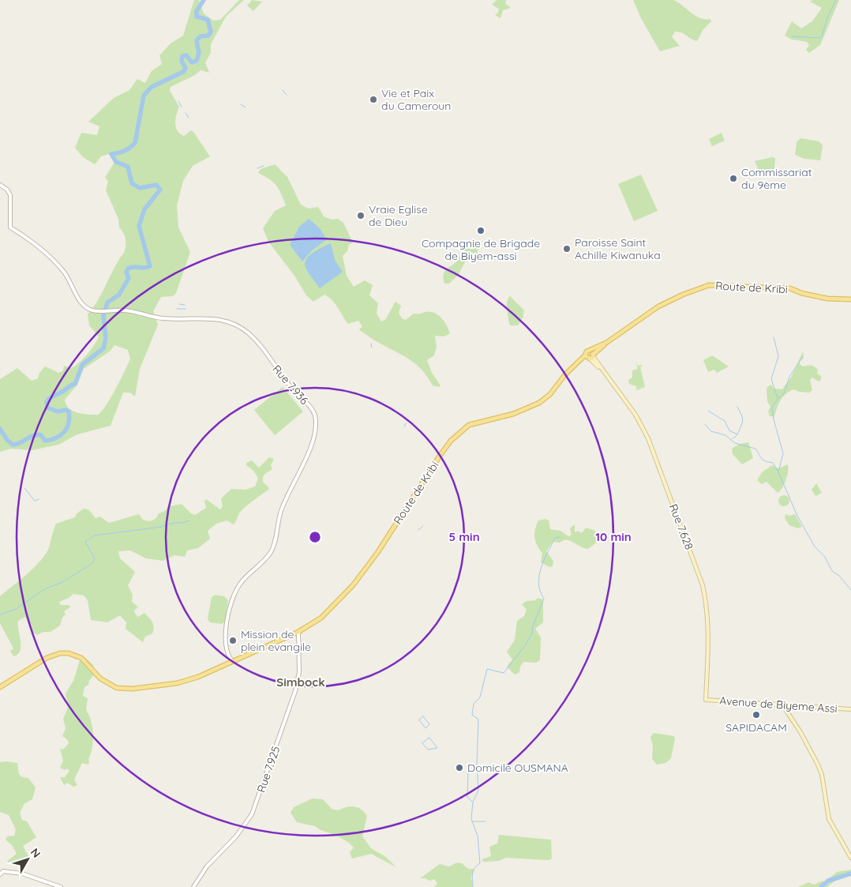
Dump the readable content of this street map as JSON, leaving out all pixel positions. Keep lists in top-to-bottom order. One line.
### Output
{"streets":{"main road":["Route de Kribi","Rue 7.628","Avenue de Biyeme Assi"],"street":["Rue 7.936","Rue 7.925"]},"crossings":[["Route de Kribi","Rue 7.936"],["Route de Kribi","Rue 7.628"],["Route de Kribi","Rue 7.925"],["Rue 7.628","Avenue de Biyeme Assi"]],"districts":["Simbock"],"places":["Vie et Paix du Cameroun","Commissariat du 9ème","Vraie Eglise de Dieu","Compagnie de Brigade de Biyem-assi","Paroisse Saint Achille Kiwanuka","Mission de plein evangile","SAPIDACAM","Domicile OUSMANA"],"north":"top right","rings":["5 min","10 min"]}
